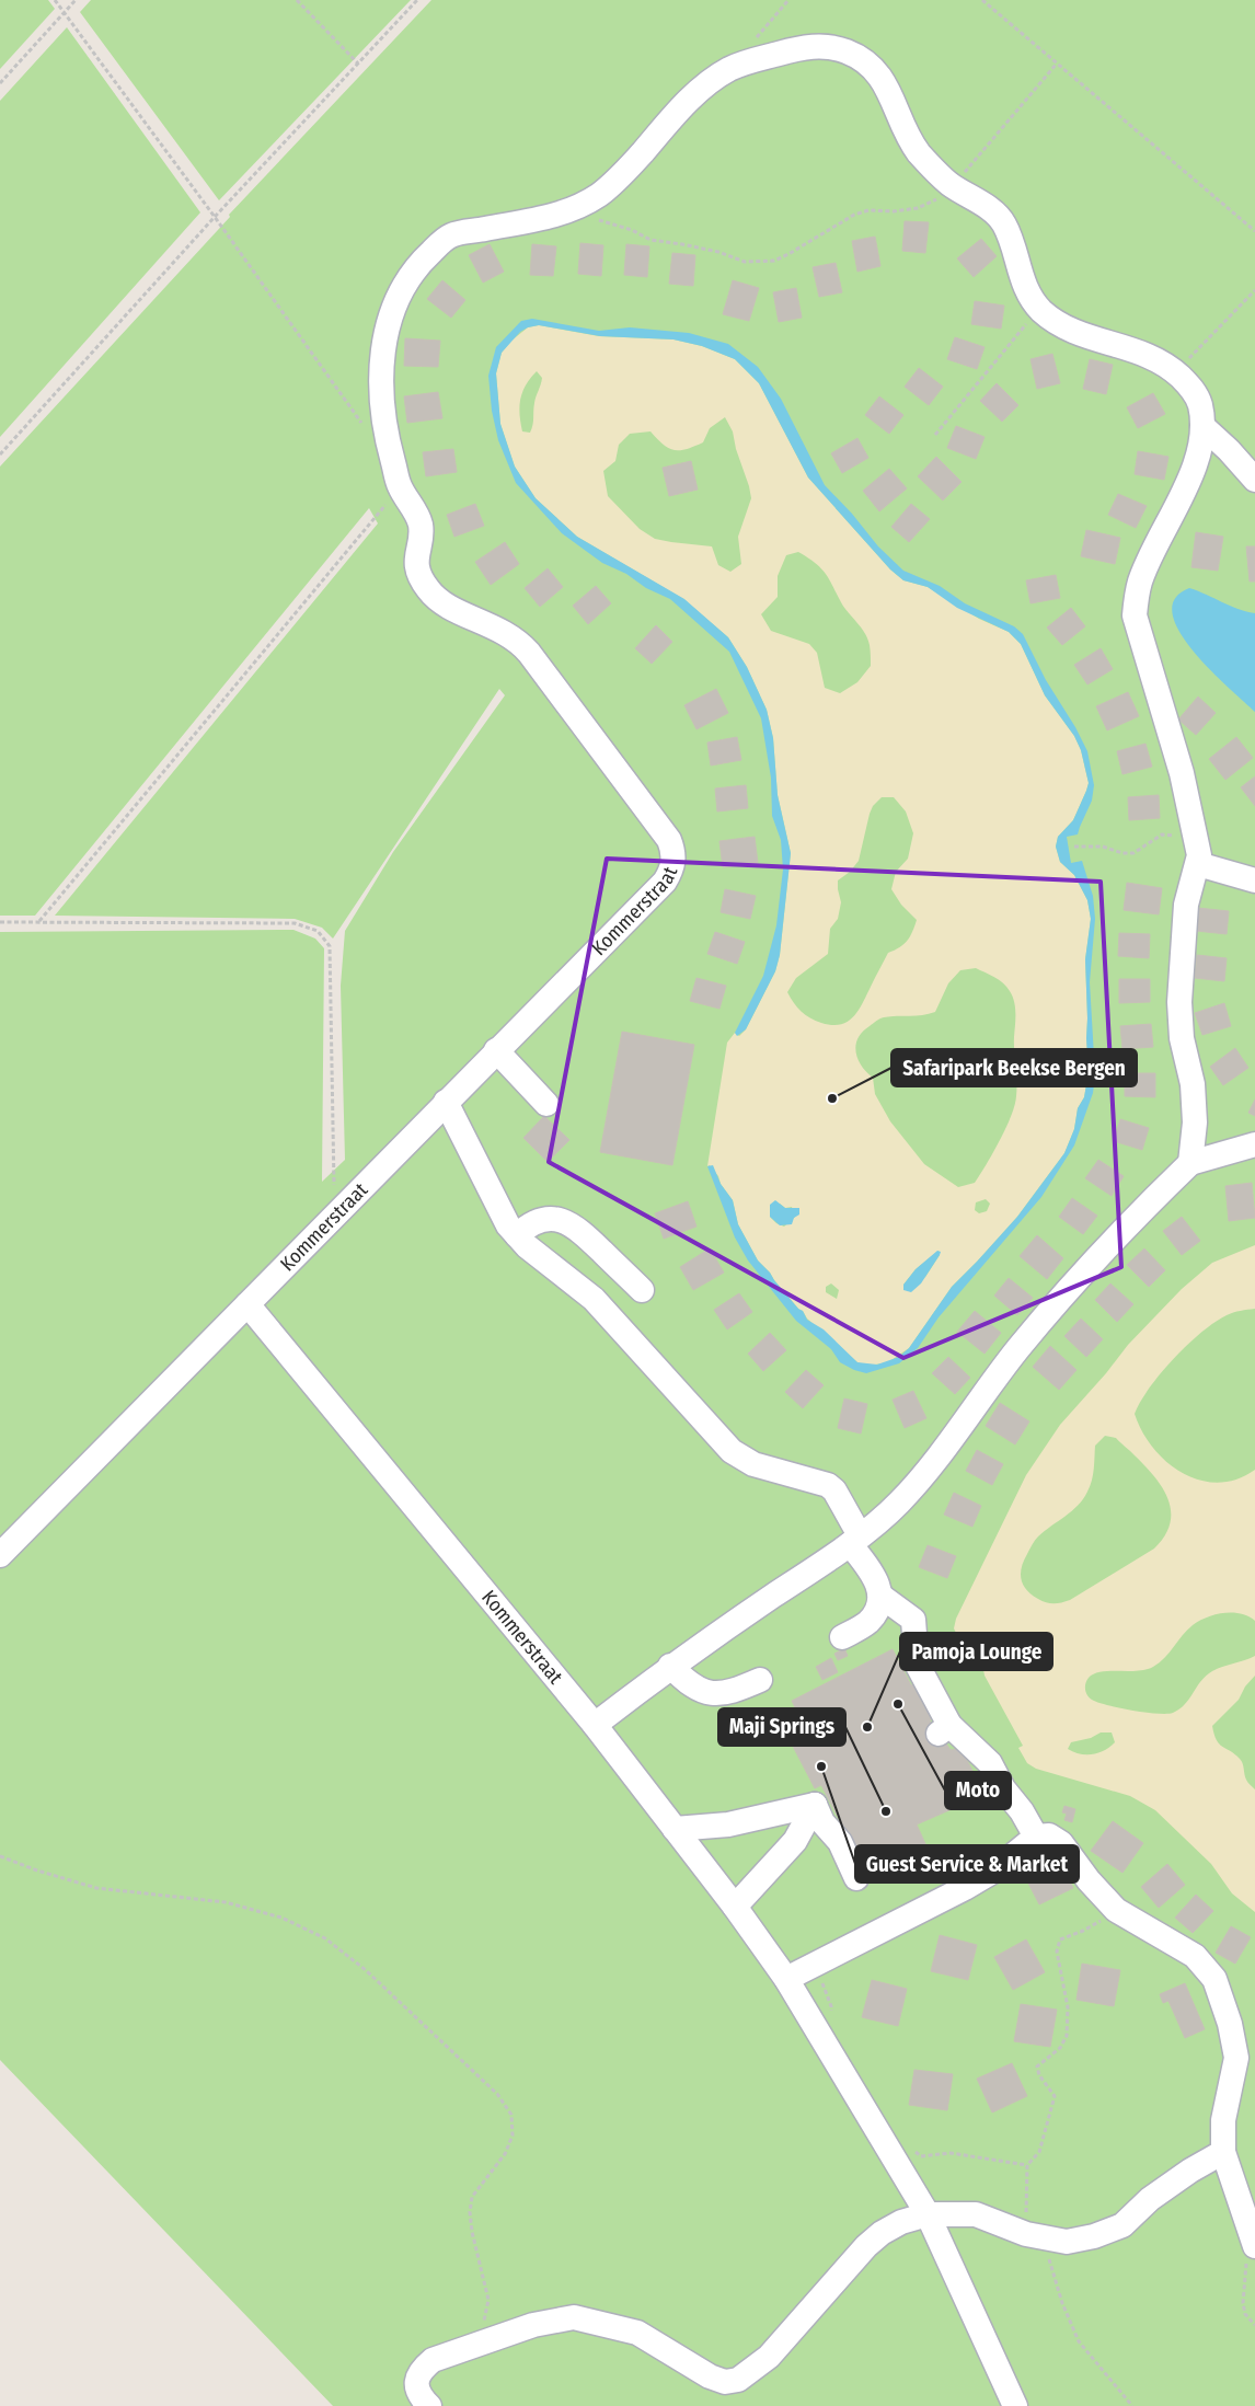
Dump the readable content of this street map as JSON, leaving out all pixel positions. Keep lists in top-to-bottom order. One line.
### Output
{"streets":{"street":["Kommerstraat"]},"places":["Safaripark Beekse Bergen","Moto","Pamoja Lounge","Guest Service & Market","Maji Springs"]}
